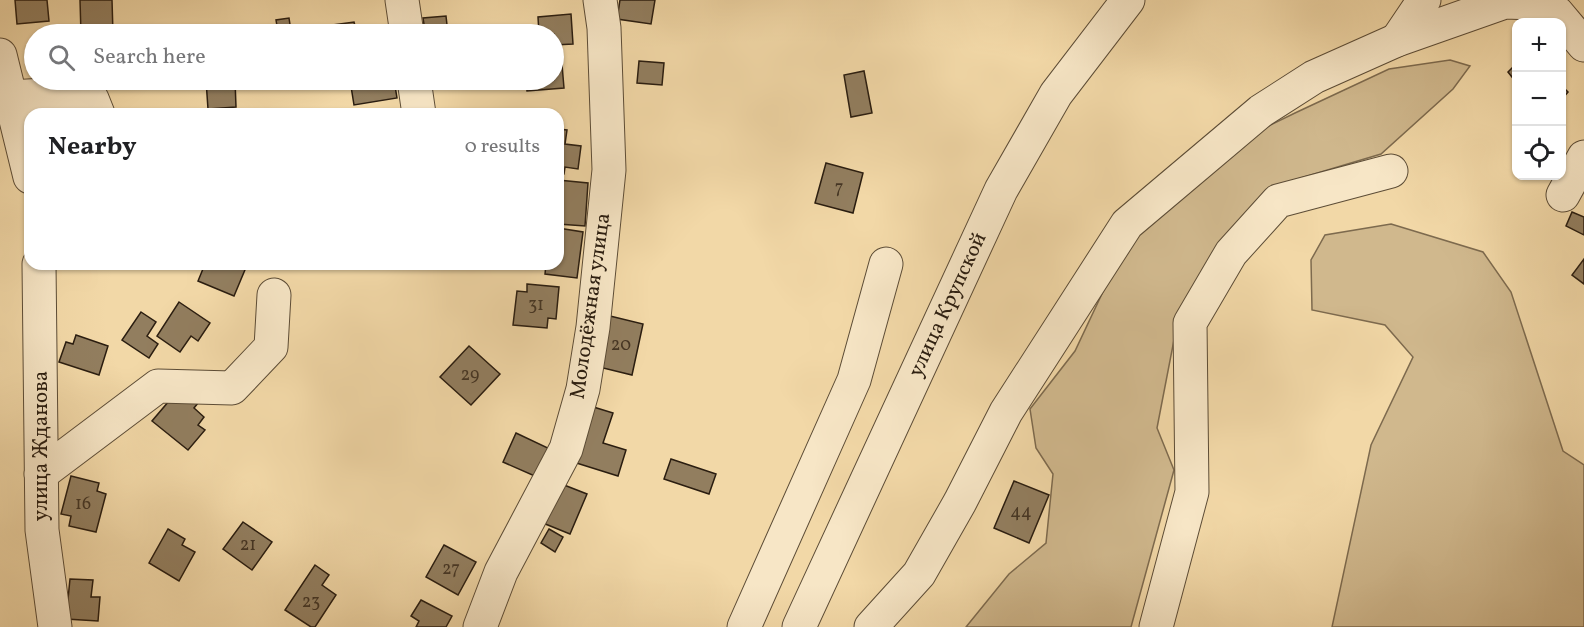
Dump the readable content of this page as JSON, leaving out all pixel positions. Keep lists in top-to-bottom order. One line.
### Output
{"streets":{"street":["улица Крупской","Молодёжная улица","улица Жданова"]},"house_numbers":["7","31","20","29","16","44","21","27","23"],"page":{"map_buttons":["+","−"],"search":"Search here","heading":["Nearby","0 results"]}}
